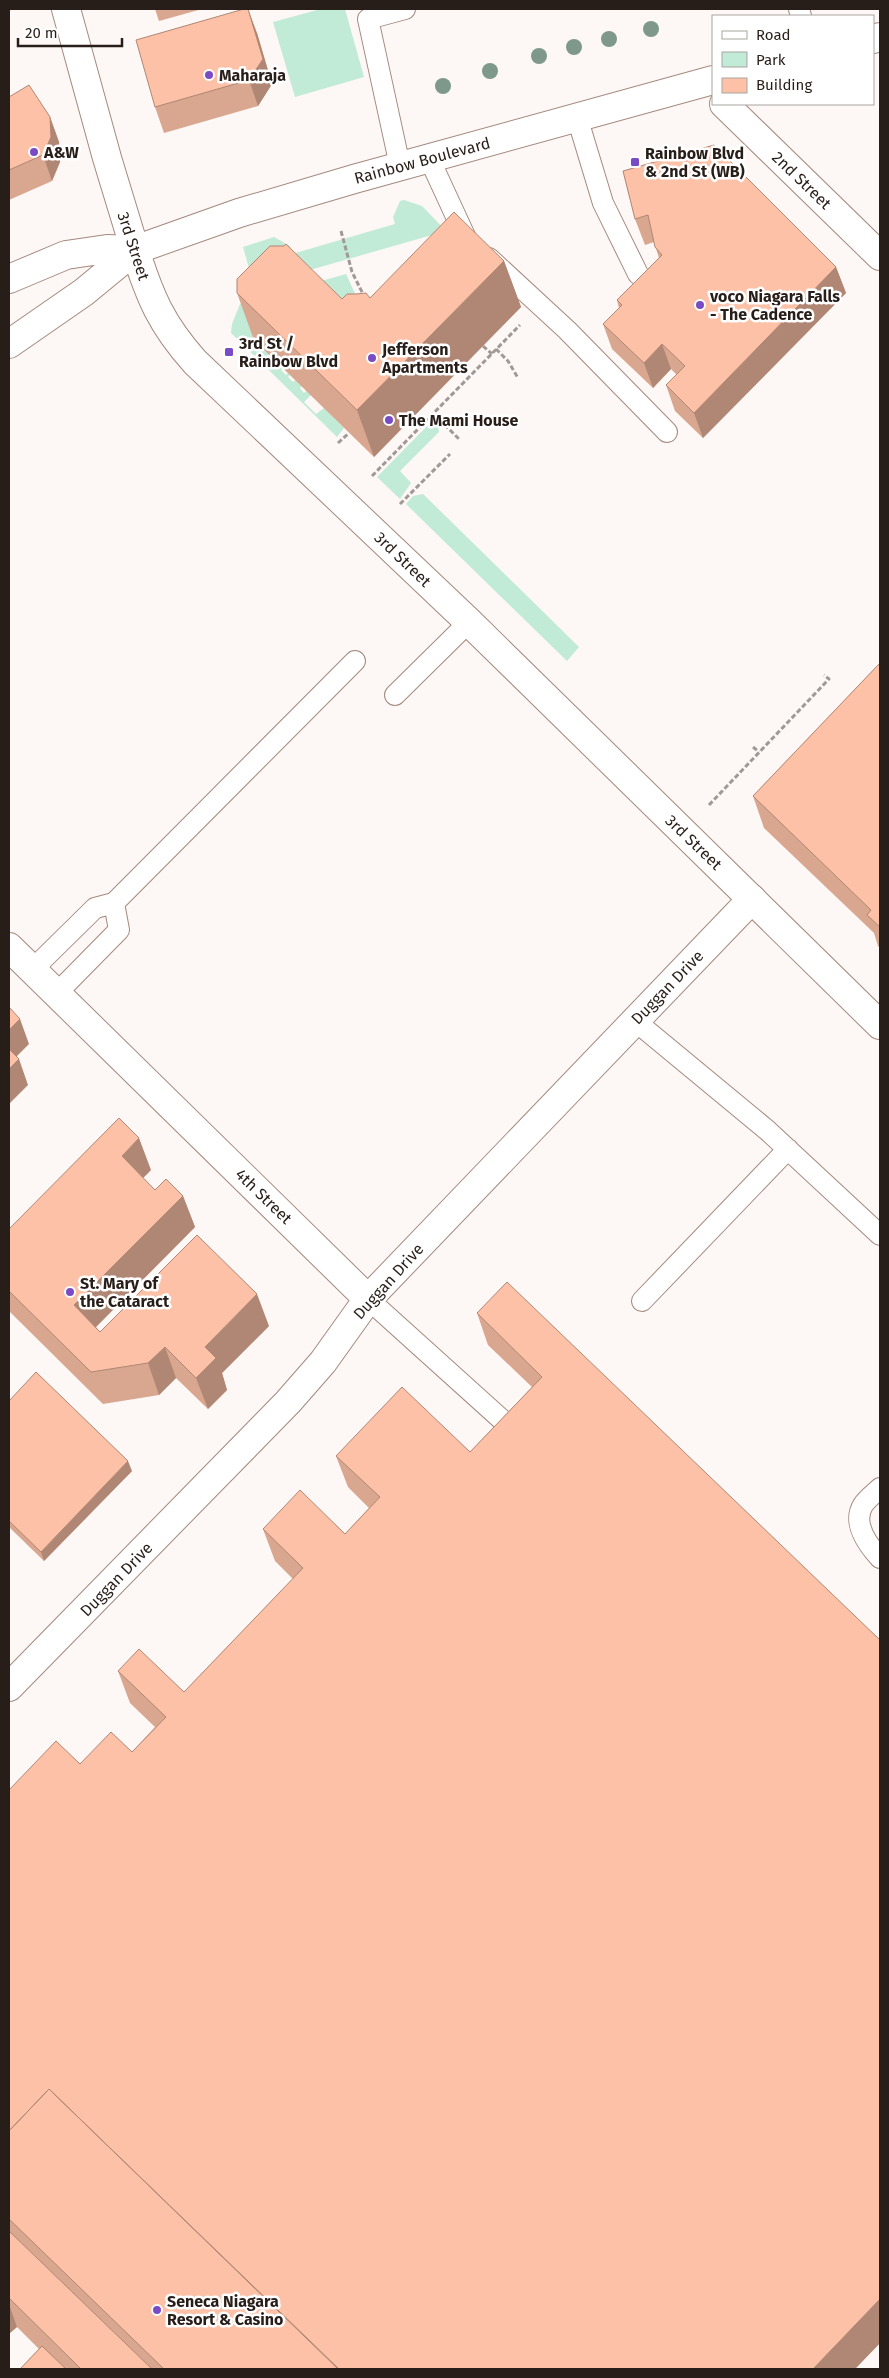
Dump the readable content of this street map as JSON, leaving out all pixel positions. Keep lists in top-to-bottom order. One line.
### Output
{"streets":{"street":["Rainbow Boulevard","2nd Street","3rd Street","Duggan Drive","4th Street"]},"crossings":[["Rainbow Boulevard","3rd Street"],["3rd Street","Duggan Drive"],["Duggan Drive","4th Street"]],"places":{"other":["Maharaja","A&W","voco Niagara Falls - The Cadence","Jefferson Apartments","The Mami House","St. Mary of the Cataract","Seneca Niagara Resort & Casino"],"transit":["Rainbow Blvd & 2nd St (WB)","3rd St / Rainbow Blvd"]},"legend":["Road","Park","Building"],"scale_bar":"20 m"}
